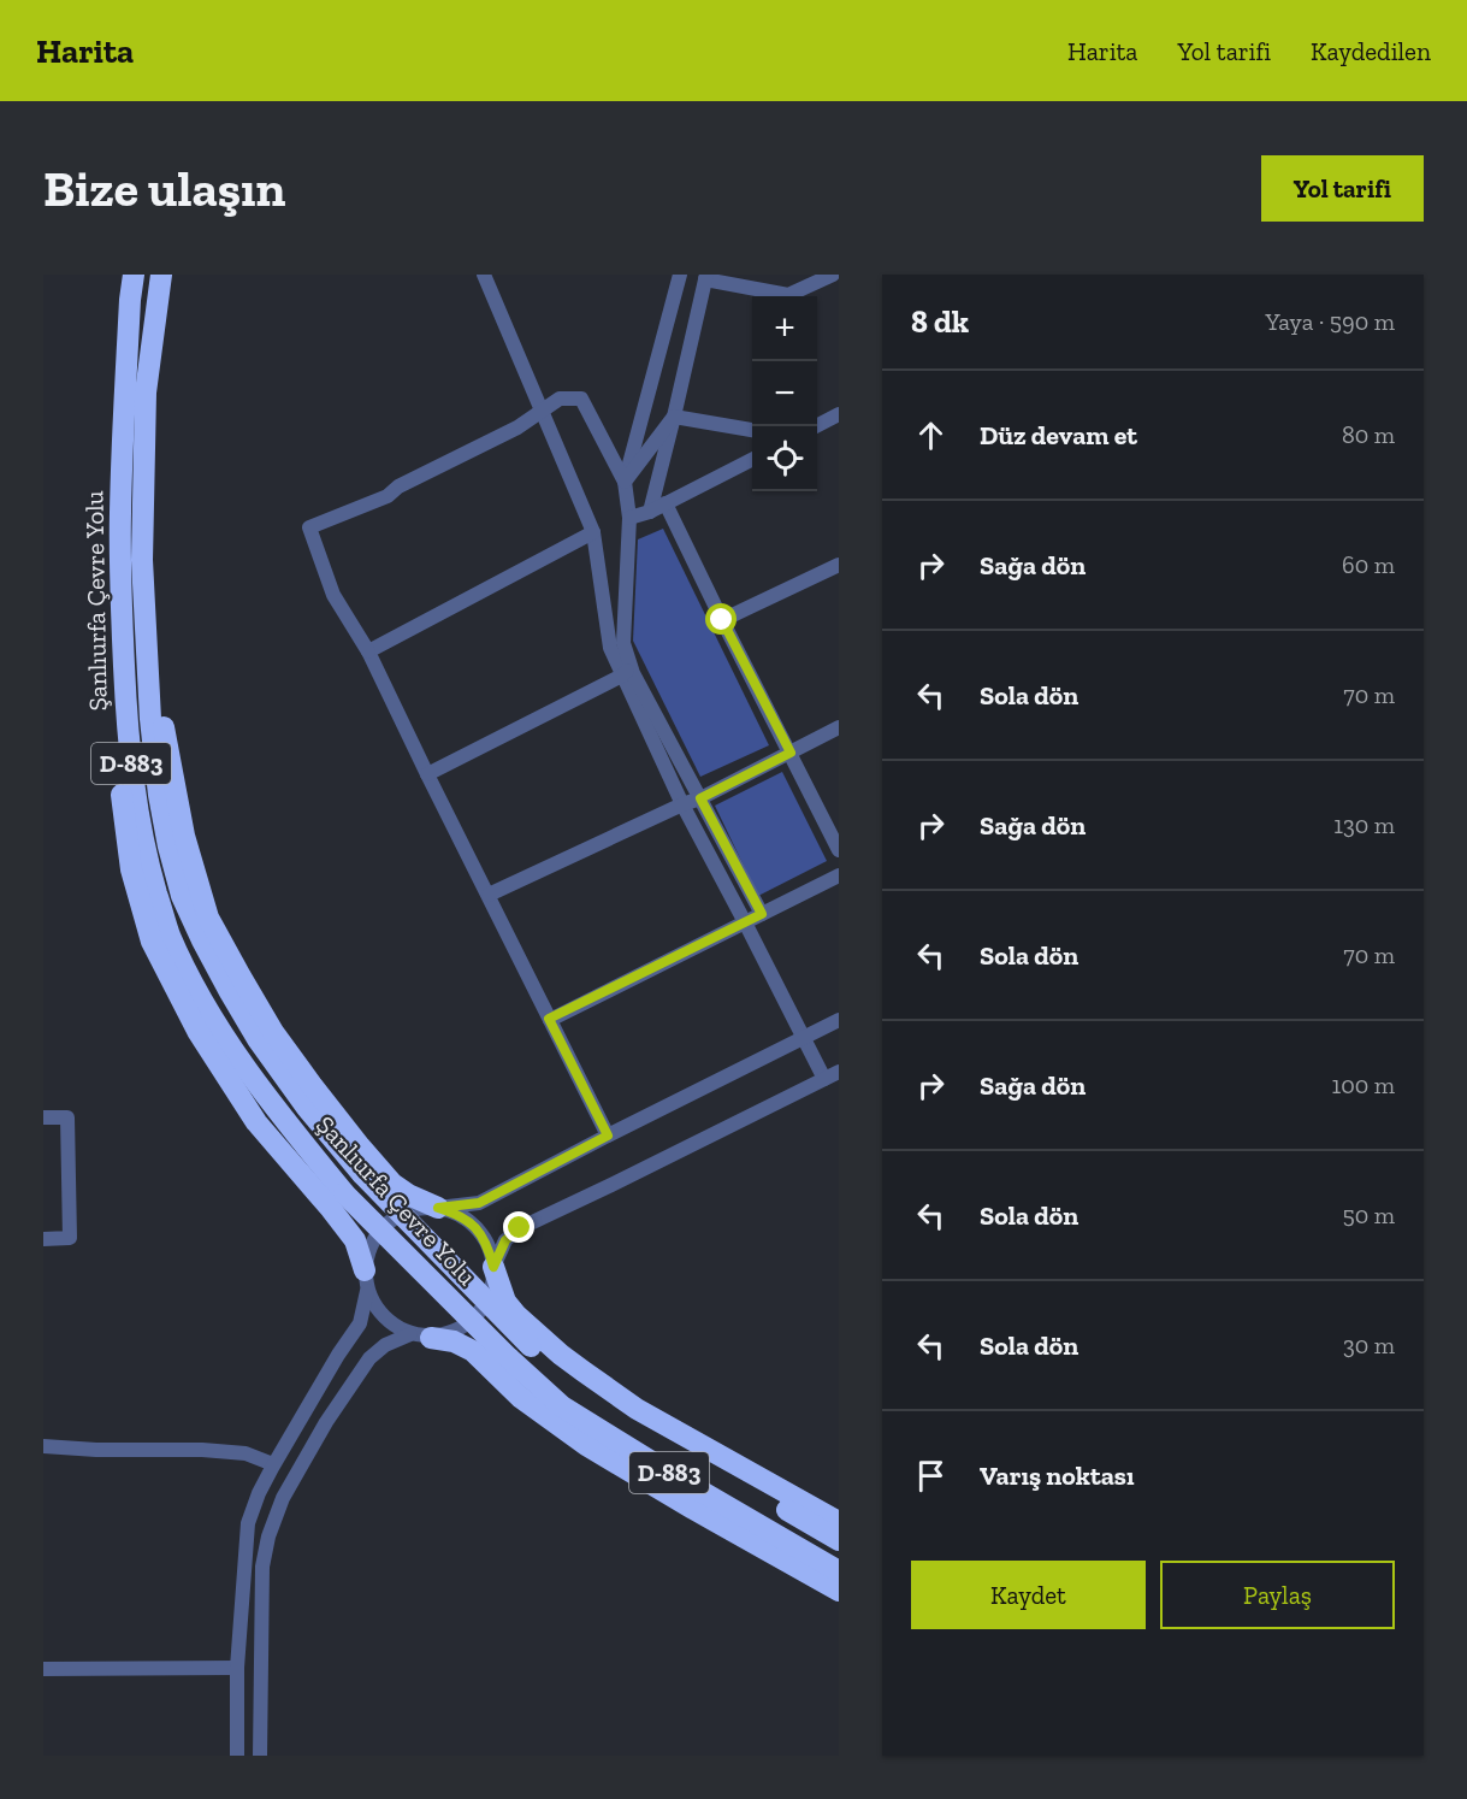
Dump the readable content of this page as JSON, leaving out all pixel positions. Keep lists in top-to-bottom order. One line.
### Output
{"streets":{"highway":["Şanlıurfa Çevre Yolu","D-883"]},"page":{"header":"Harita","nav":["Harita","Yol tarifi","Kaydedilen"],"buttons":["Yol tarifi",["Kaydet","Paylaş"]],"title":"Bize ulaşın","heading":["8 dk","Yaya · 590 m"],"map_buttons":["+","−"],"list":[["Düz devam et","80 m"],["Sağa dön","60 m"],["Sola dön","70 m"],["Sağa dön","130 m"],["Sola dön","70 m"],["Sağa dön","100 m"],["Sola dön","50 m"],["Sola dön","30 m"],"Varış noktası"]}}
